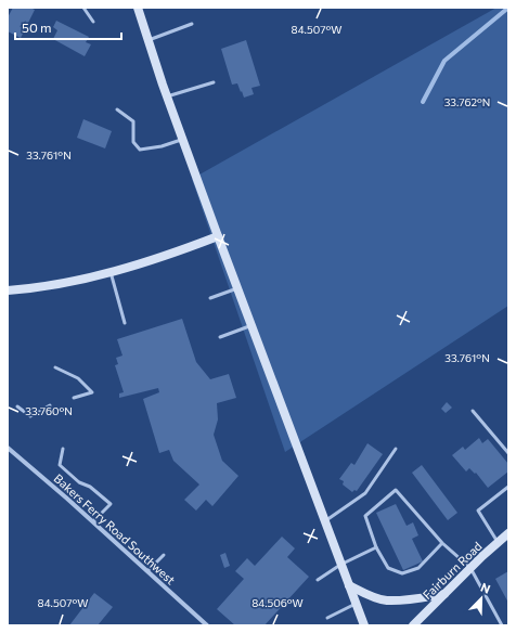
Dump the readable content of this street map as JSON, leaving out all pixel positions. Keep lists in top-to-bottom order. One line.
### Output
{"streets":{"main road":["Fairburn Road"],"street":["Bakers Ferry Road Southwest"]},"scale_bar":"50 m","north":"top right","coordinates":["84.507°W","33.762°N","33.761°N","33.760°N","84.506°W"]}
